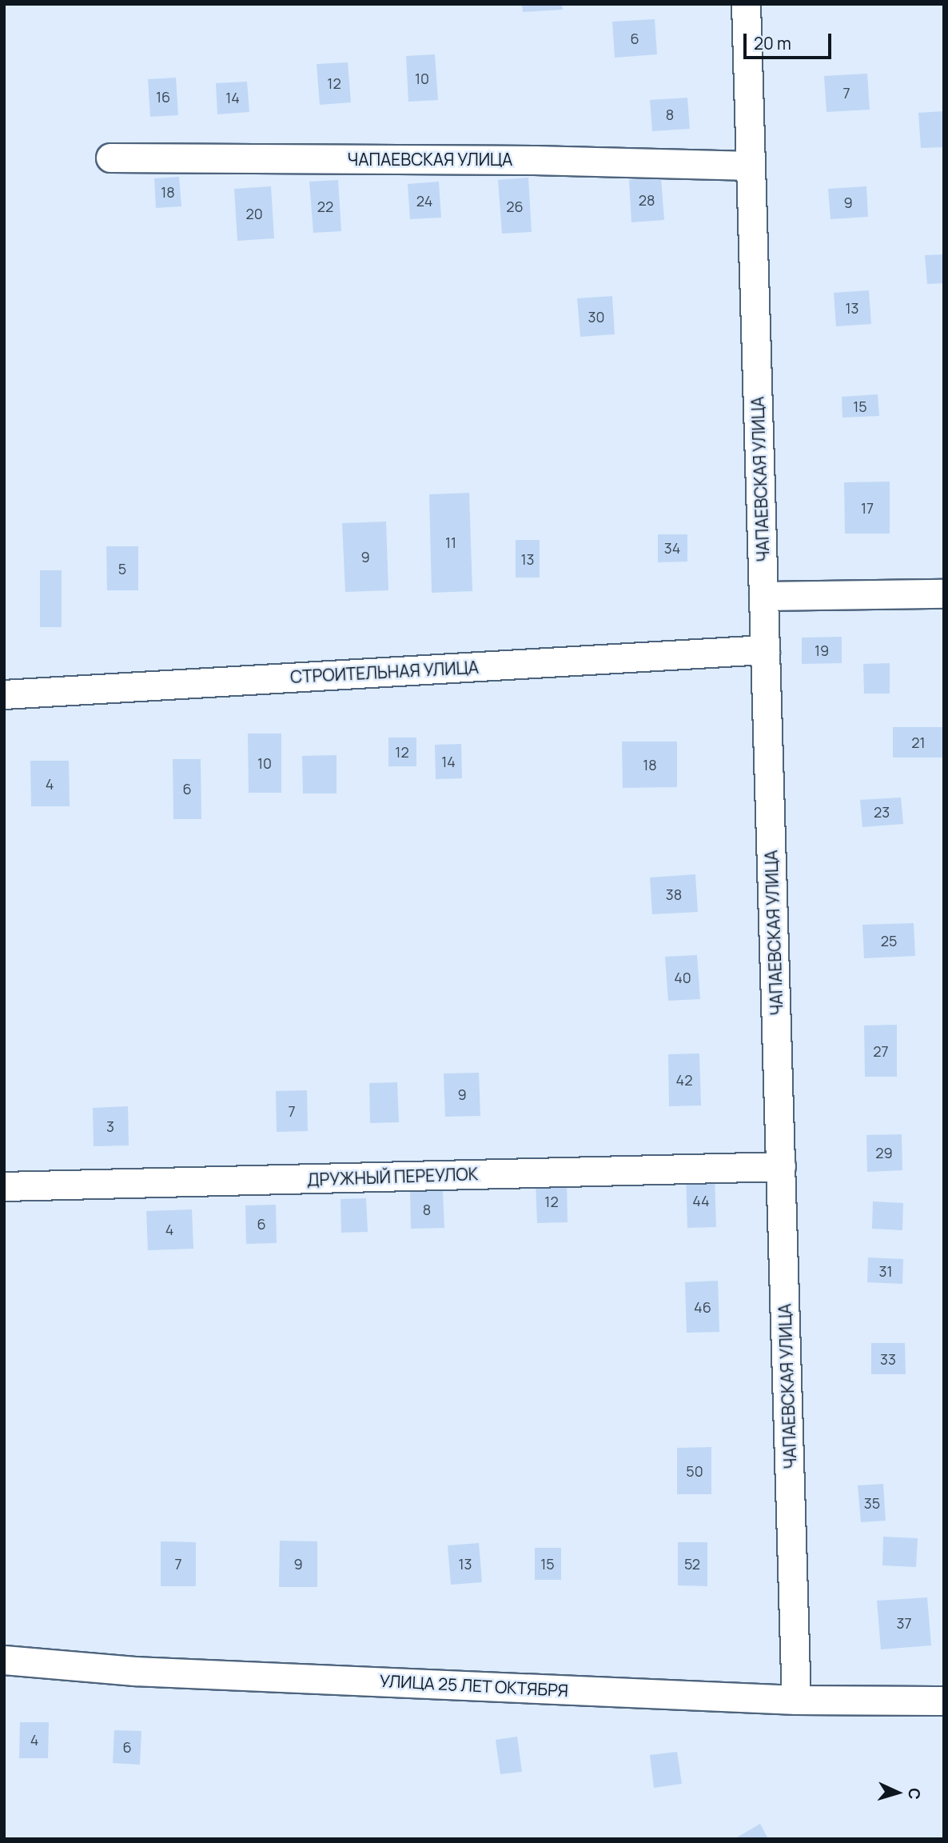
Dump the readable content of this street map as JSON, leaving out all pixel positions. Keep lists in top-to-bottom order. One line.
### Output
{"streets":{"street":["ЧАПАЕВСКАЯ УЛИЦА","СТРОИТЕЛЬНАЯ УЛИЦА","ДРУЖНЫЙ ПЕРЕУЛОК","УЛИЦА 25 ЛЕТ ОКТЯБРЯ"]},"crossings":[["ЧАПАЕВСКАЯ УЛИЦА","СТРОИТЕЛЬНАЯ УЛИЦА"],["ЧАПАЕВСКАЯ УЛИЦА","ДРУЖНЫЙ ПЕРЕУЛОК"],["ЧАПАЕВСКАЯ УЛИЦА","УЛИЦА 25 ЛЕТ ОКТЯБРЯ"]],"house_numbers":["6","10","12","7","16","14","8","18","28","24","9","22","26","20","13","30","15","17","11","34","9","13","5","19","21","12","14","10","18","4","6","23","38","25","40","27","42","9","7","3","29","44","12","8","6","4","31","46","33","50","35","7","9","13","15","52","37","4","6"],"scale_bar":"20 m","north":"right"}
